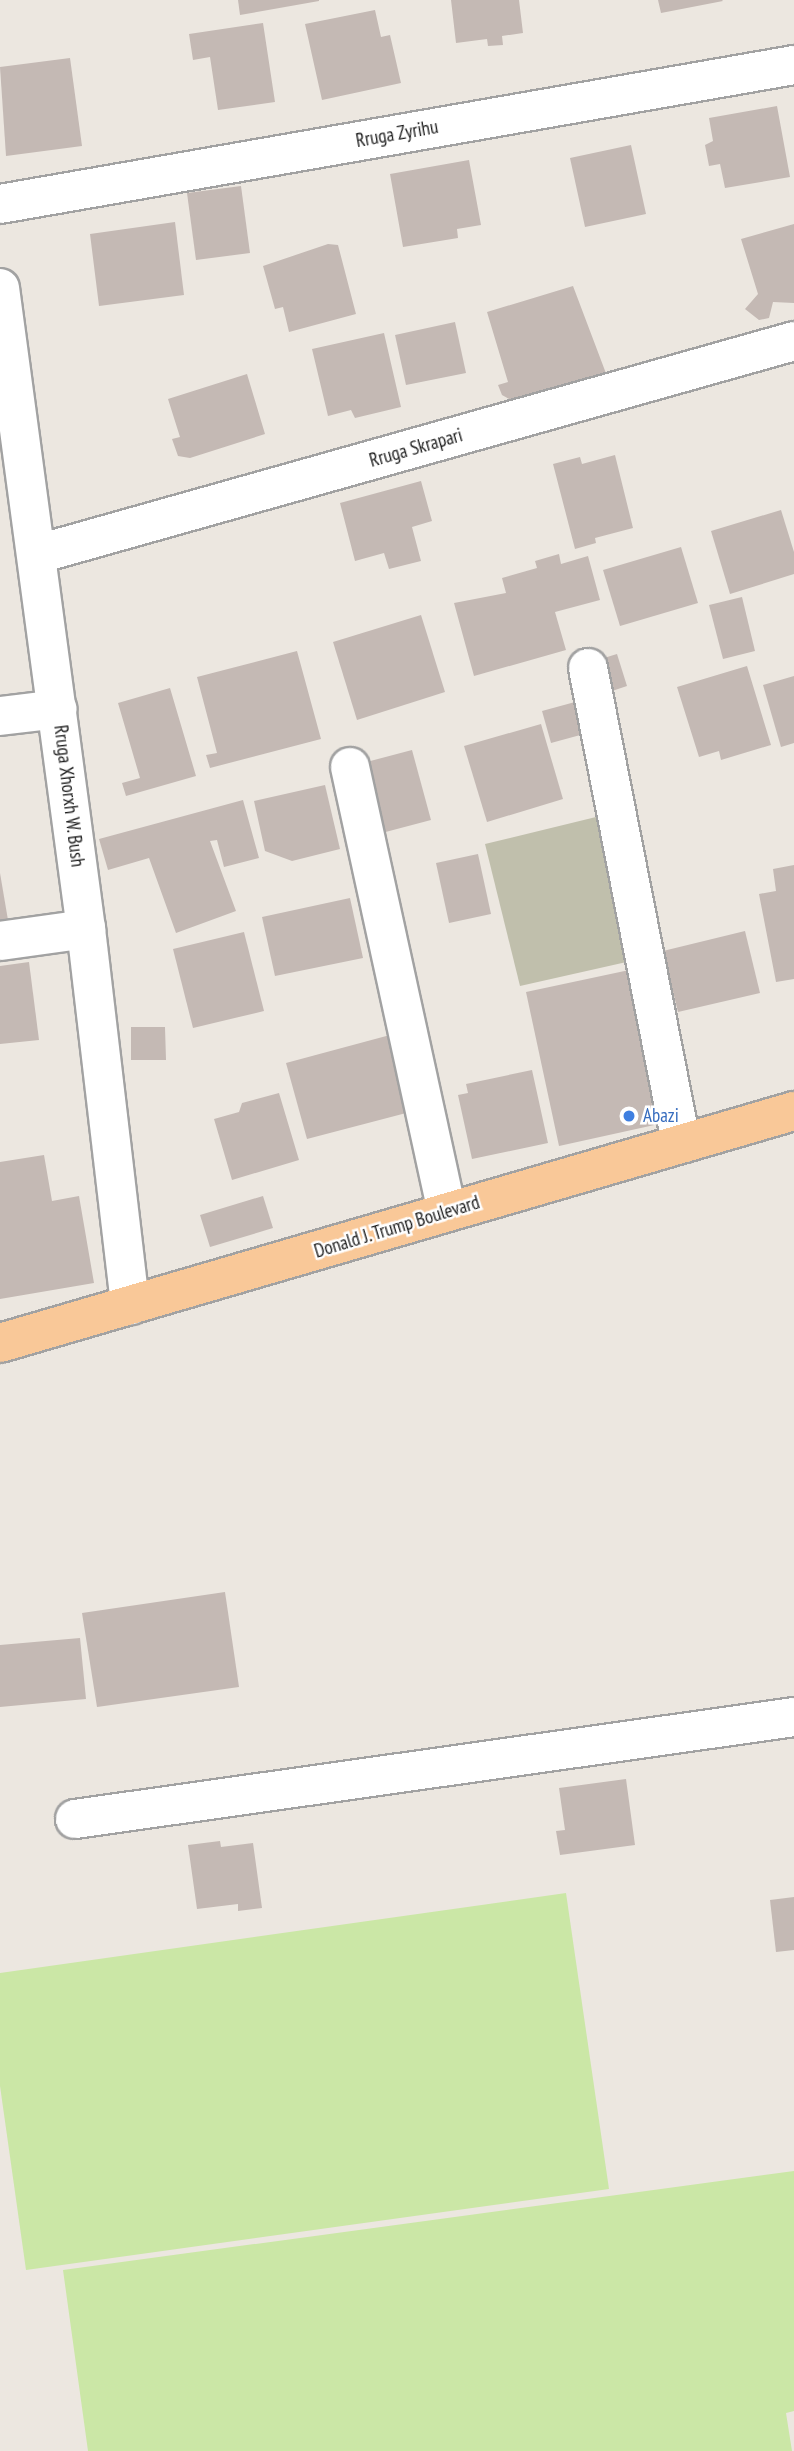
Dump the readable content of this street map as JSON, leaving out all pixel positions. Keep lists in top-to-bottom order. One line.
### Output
{"streets":{"main road":["Donald J. Trump Boulevard"],"street":["Rruga Zyrihu","Rruga Skrapari","Rruga Xhorxh W. Bush"]},"crossings":[["Rruga Skrapari","Rruga Xhorxh W. Bush"],["Rruga Xhorxh W. Bush","Donald J. Trump Boulevard"]],"places":["Abazi"]}
